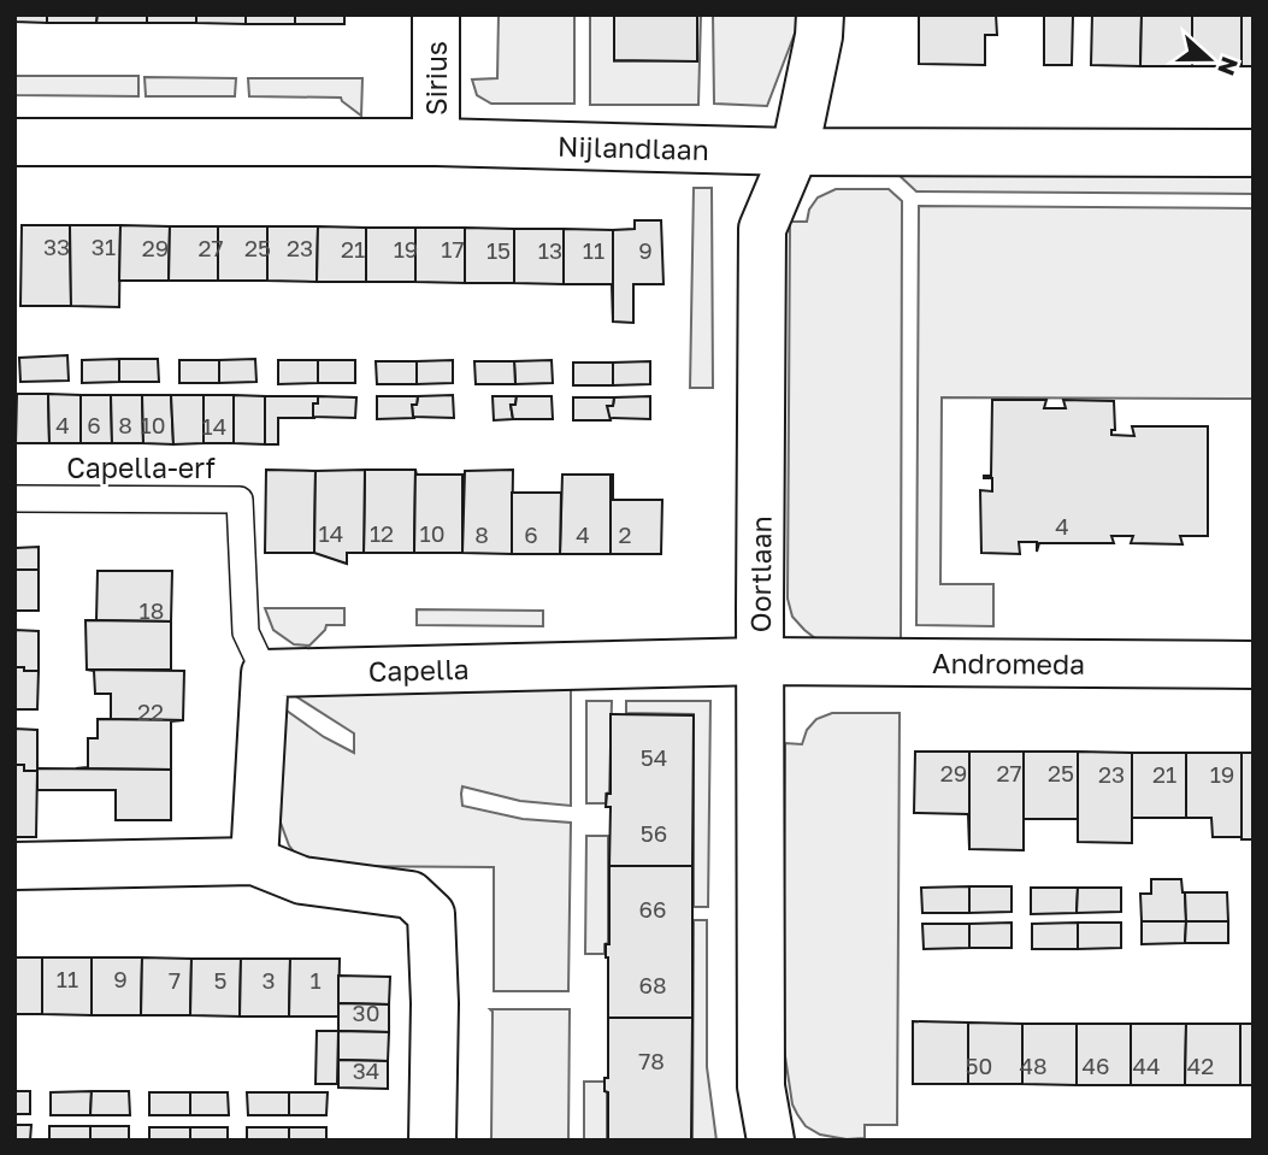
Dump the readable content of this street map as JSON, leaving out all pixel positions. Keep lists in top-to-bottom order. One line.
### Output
{"streets":{"street":["Sirius","Nijlandlaan","Oortlaan","Andromeda","Capella"],"lane":["Capella-erf"]},"crossings":[["Sirius","Nijlandlaan"],["Nijlandlaan","Oortlaan"],["Capella-erf","Capella"],["Oortlaan","Andromeda"],["Oortlaan","Capella"],["Andromeda","Capella"]],"house_numbers":["33","31","29","27","25","23","21","19","17","15","13","11","9","4","6","8","10","14","4","14","12","10","8","6","4","2","18","22","54","29","27","25","23","21","19","56","66","11","9","7","5","3","1","68","30","78","50","48","46","44","42","34"],"north":"right"}
